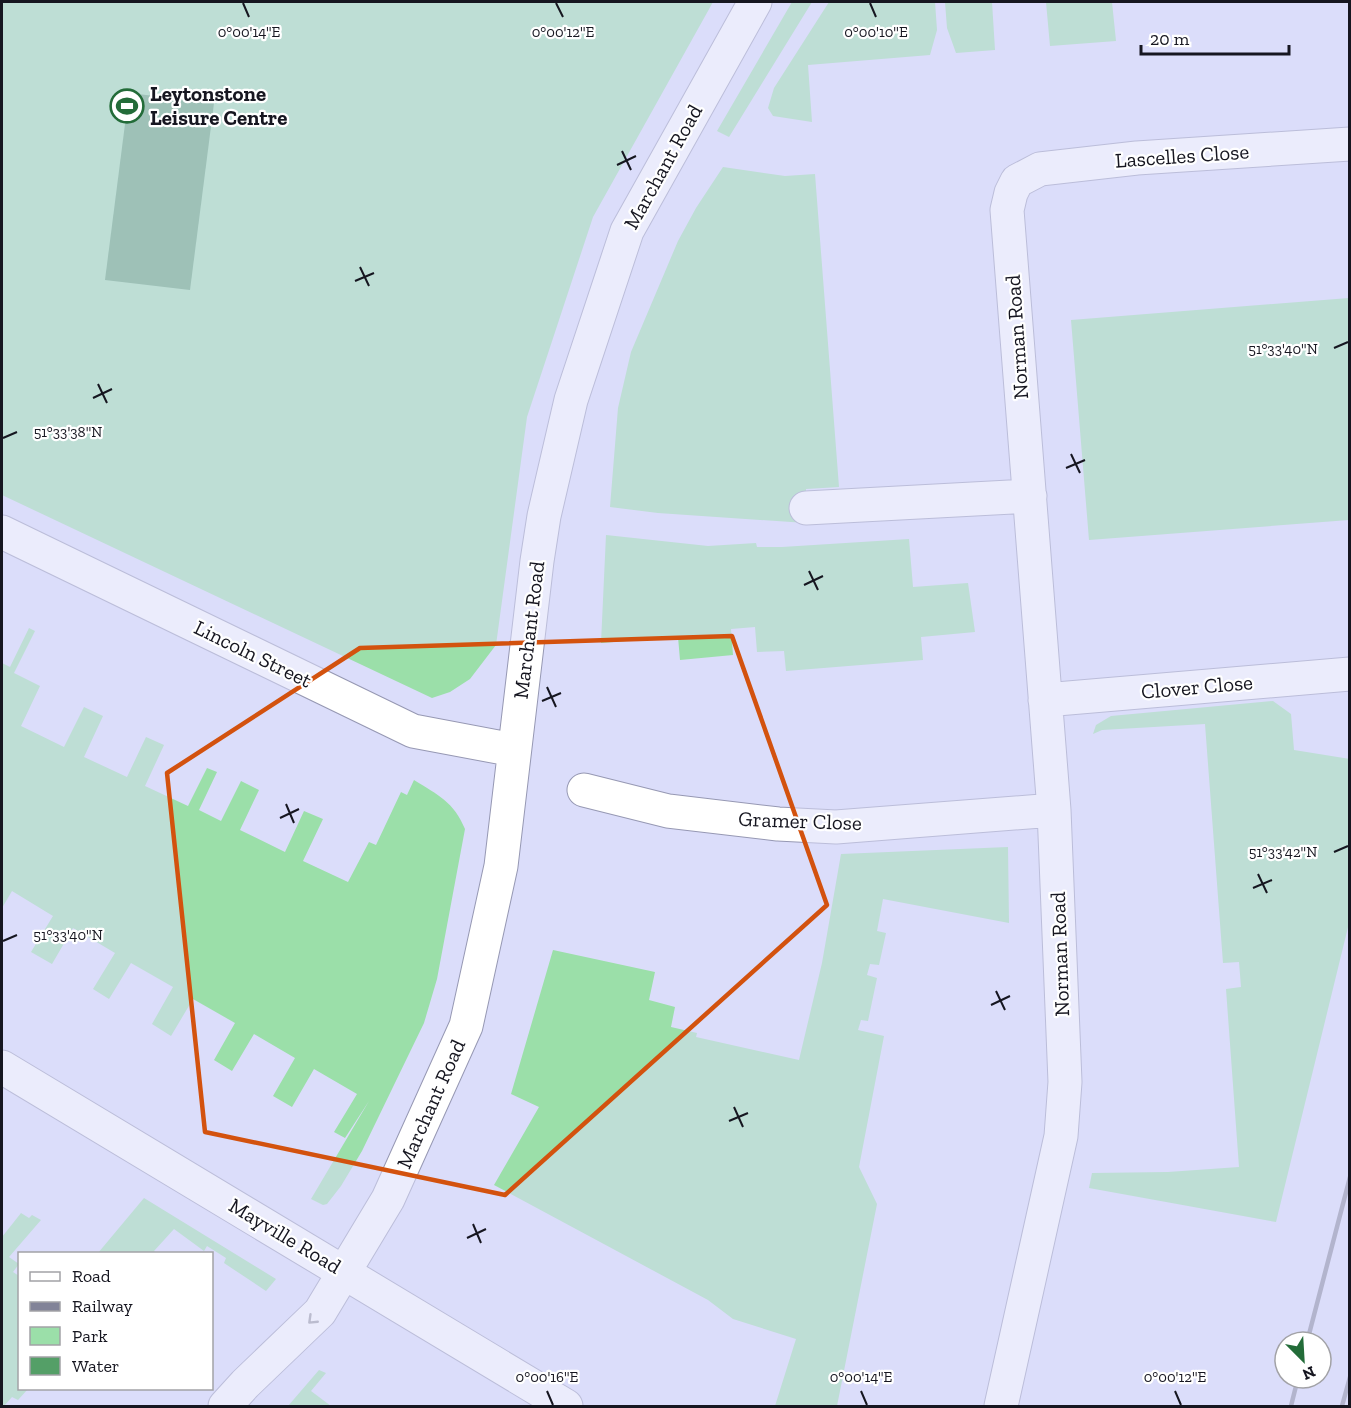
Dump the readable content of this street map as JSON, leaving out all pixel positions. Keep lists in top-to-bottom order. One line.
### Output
{"streets":{"street":["Lascelles Close","Marchant Road","Norman Road","Lincoln Street","Clover Close","Gramer Close","Mayville Road"]},"crossings":[["Lascelles Close","Norman Road"],["Marchant Road","Lincoln Street"],["Marchant Road","Mayville Road"],["Norman Road","Clover Close"],["Norman Road","Gramer Close"]],"places":{"sports":["Leytonstone Leisure Centre"]},"legend":["Road","Railway","Park","Water"],"scale_bar":"20 m","north":"bottom right","coordinates":["0°00'14\"E","0°00'12\"E","0°00'10\"E","51°33'40\"N","51°33'38\"N","51°33'42\"N","0°00'16\"E"]}
